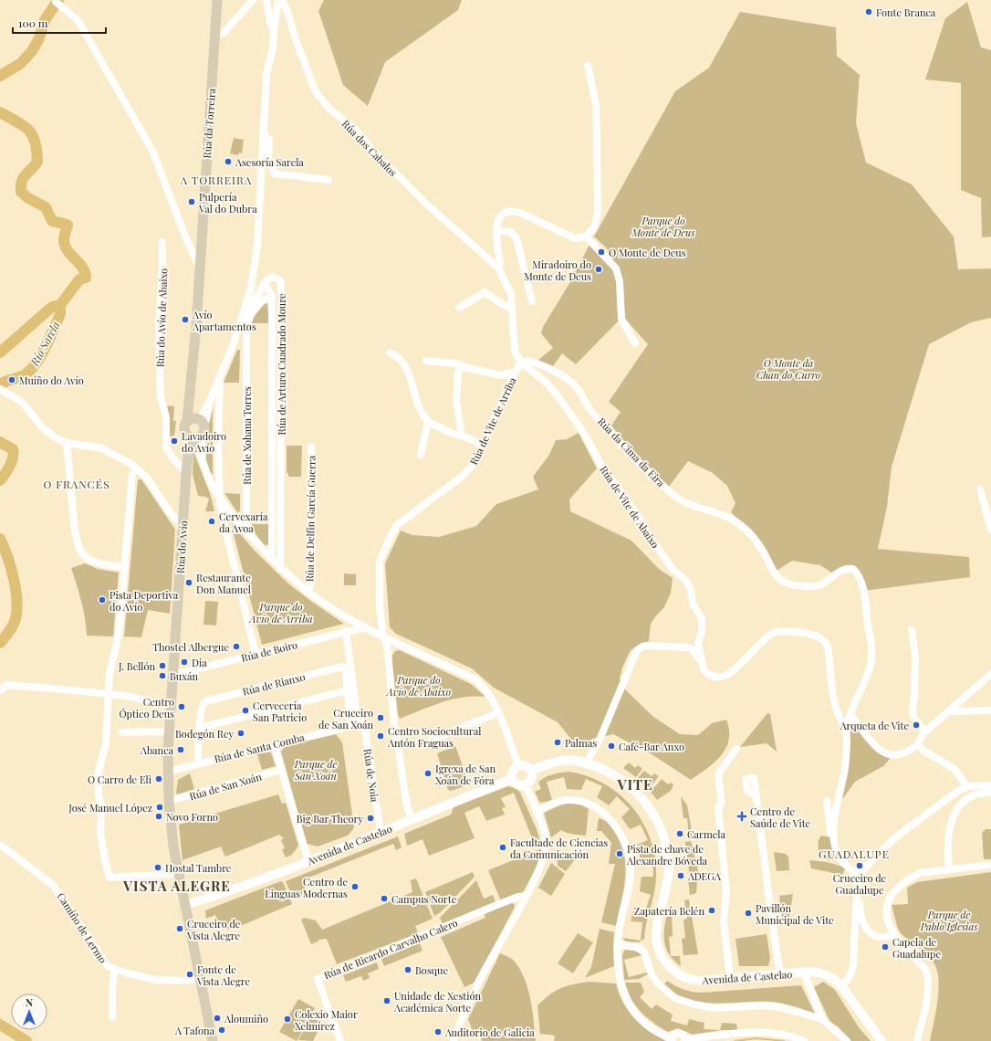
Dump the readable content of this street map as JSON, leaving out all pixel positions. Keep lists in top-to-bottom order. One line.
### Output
{"streets":{"main road":["Rúa da Torreira","Rúa do Avío"],"street":["Rúa dos Cabalos","Rúa do Avío de Abaixo","Rúa de Arturo Cuadrado Moure","Rúa de Vite de Arriba","Rúa de Xohana Torres","Rúa da Cima da Eira","Rúa de Vite de Abaixo","Rúa de Delfín García Guerra","Rúa de Boiro","Rúa de Rianxo","Rúa de Santa Comba","Rúa de Noia","Rúa de San Xoán","Avenida de Castelao","Camiño de Lermo","Rúa de Ricardo Carvalho Calero"]},"crossings":[["Rúa da Torreira","Rúa do Avío"],["Rúa dos Cabalos","Rúa de Vite de Arriba"],["Rúa dos Cabalos","Rúa da Cima da Eira"],["Rúa dos Cabalos","Rúa de Vite de Abaixo"],["Rúa do Avío de Abaixo","Rúa do Avío"],["Rúa de Arturo Cuadrado Moure","Rúa de Xohana Torres"],["Rúa de Vite de Arriba","Rúa da Cima da Eira"],["Rúa de Vite de Arriba","Rúa de Vite de Abaixo"],["Rúa de Vite de Arriba","Avenida de Castelao"],["Rúa da Cima da Eira","Rúa de Vite de Abaixo"],["Rúa do Avío","Rúa de Boiro"],["Rúa do Avío","Rúa de Santa Comba"],["Rúa do Avío","Rúa de San Xoán"],["Rúa do Avío","Avenida de Castelao"],["Rúa do Avío","Camiño de Lermo"],["Rúa de Boiro","Rúa de Noia"],["Rúa de Noia","Avenida de Castelao"]],"districts":["A TORREIRA","O FRANCÉS","VITE","GUADALUPE","VISTA ALEGRE"],"water":["Río Sarela"],"parks":["Parque do Monte de Deus","O Monte da Chan do Curro","Parque do Avío de Arriba","Parque do Avío de Abaixo","Parque de San Xoán","Parque de Pablo Iglesias"],"places":{"other":["Fonte Branca","Asesoría Sarela","Pulpería Val do Dubra","O Monte de Deus","Miradoiro do Monte de Deus","Avío Apartamentos","Muíño do Avío","Lavadoiro do Avío","Cervexaría da Avoa","Restaurante Don Manuel","Pista Deportiva do Avío","Thostel Albergue","Dia","J. Bellón","Buxán","Centro Óptico Deus","Cervecería San Patricio","Cruceiro de San Xoán","Arqueta de Vite","Bodegón Rey","Centro Sociocultural Antón Fraguas","Palmas","Café-Bar Anxo","Abanca","Igrexa de San Xoán de Fóra","O Carro de Eli","José Manuel López","Novo Forno","Big Bar Theory","Carmela","Facultade de Ciencias da Comunicación","Pista de chave de Alexandre Bóveda","Cruceiro de Guadalupe","Hostal Tambre","ADEGA","Centro de Linguas Modernas","Campus Norte","Zapatería Belén","Pavillón Municipal de Vite","Cruceiro de Vista Alegre","Capela de Guadalupe","Bosque","Fonte de Vista Alegre","Unidade de Xestión Académica Norte","Aloumiño","Colexio Maior Xelmírez","A Tafona","Auditorio de Galicia"],"health":["Centro de Saúde de Vite"]},"scale_bar":"100 m","north":"top"}
